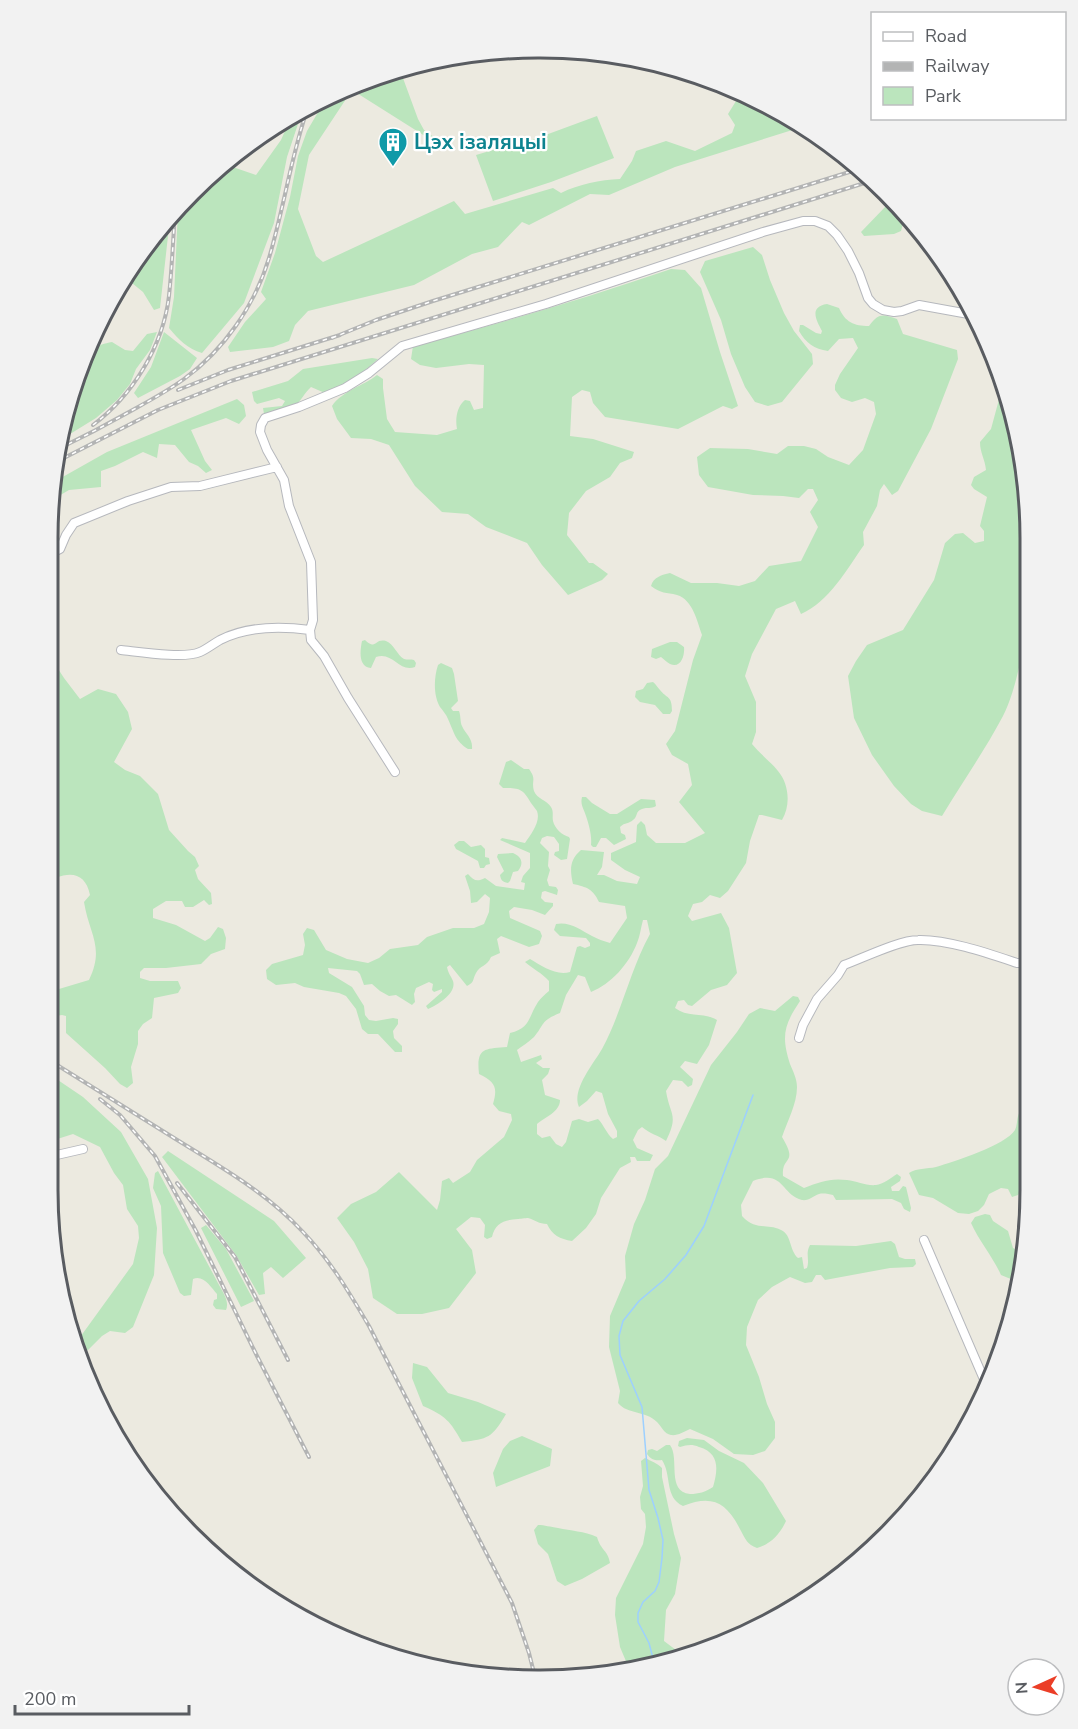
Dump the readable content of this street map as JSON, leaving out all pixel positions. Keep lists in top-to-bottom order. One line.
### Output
{"places":{"building":["Цэх ізаляцыі"]},"legend":["Road","Railway","Park"],"scale_bar":"200 m","north":"left"}
